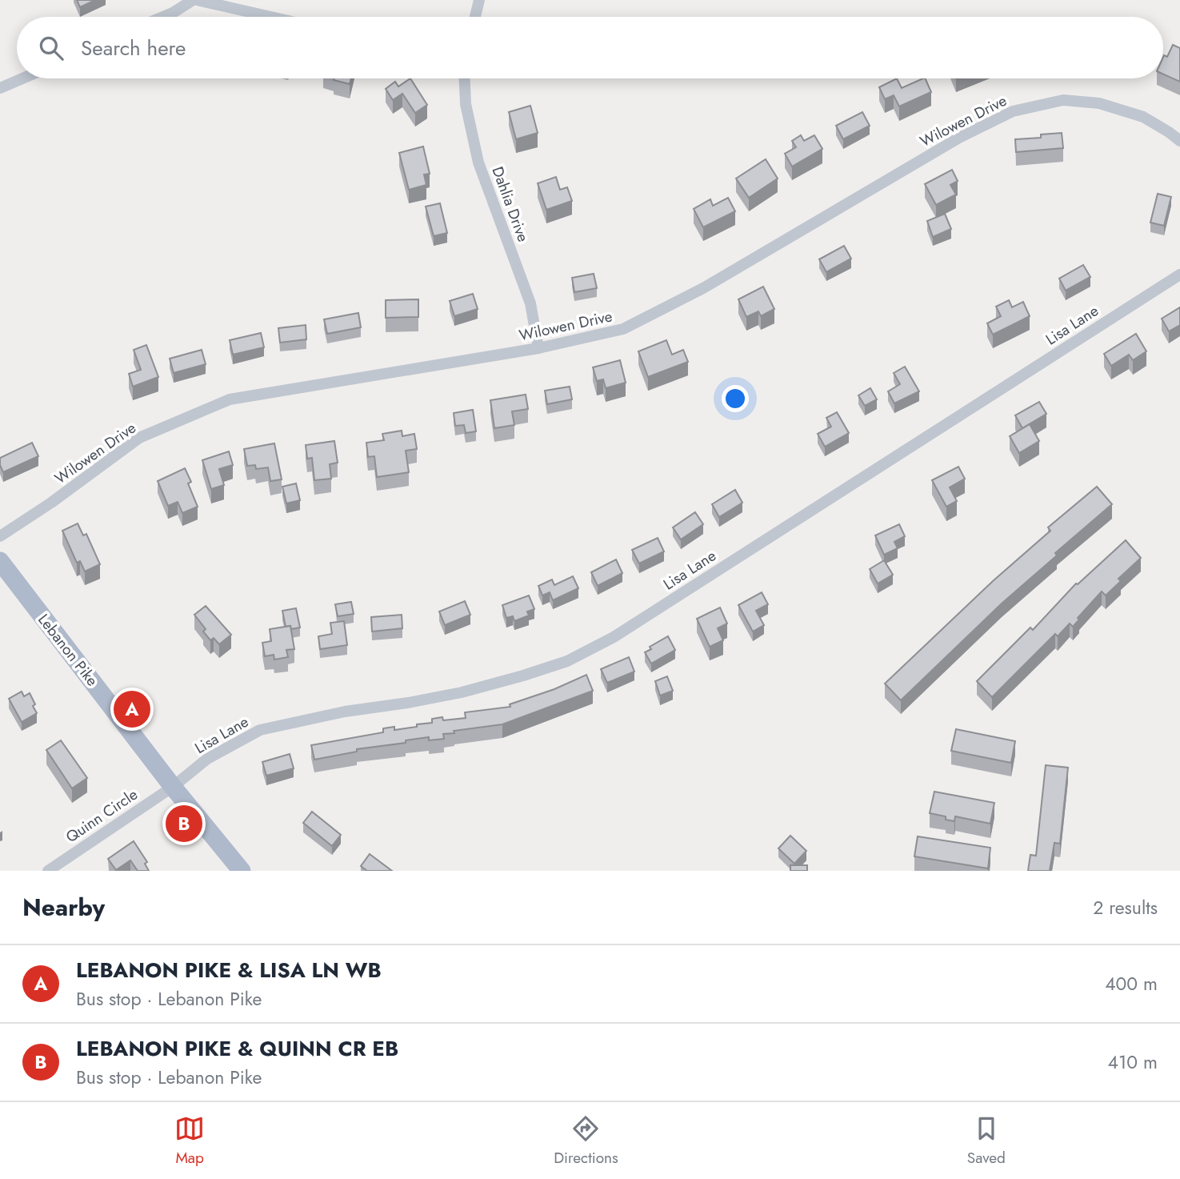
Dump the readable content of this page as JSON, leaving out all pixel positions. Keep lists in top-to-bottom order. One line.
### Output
{"streets":{"main road":["Lebanon Pike"],"street":["Wilowen Drive","Dahlia Drive","Lisa Lane","Quinn Circle"]},"crossings":[["Wilowen Drive","Dahlia Drive"],["Lisa Lane","Lebanon Pike"],["Lisa Lane","Quinn Circle"],["Lebanon Pike","Quinn Circle"]],"page":{"search":"Search here","pins":["A","B"],"heading":["Nearby","2 results"],"list":[{"mark":"A","name":"LEBANON PIKE & LISA LN WB","note":"Bus stop · Lebanon Pike","value":"400 m"},{"mark":"B","name":"LEBANON PIKE & QUINN CR EB","note":"Bus stop · Lebanon Pike","value":"410 m"}],"nav":["Map","Directions","Saved"]}}
